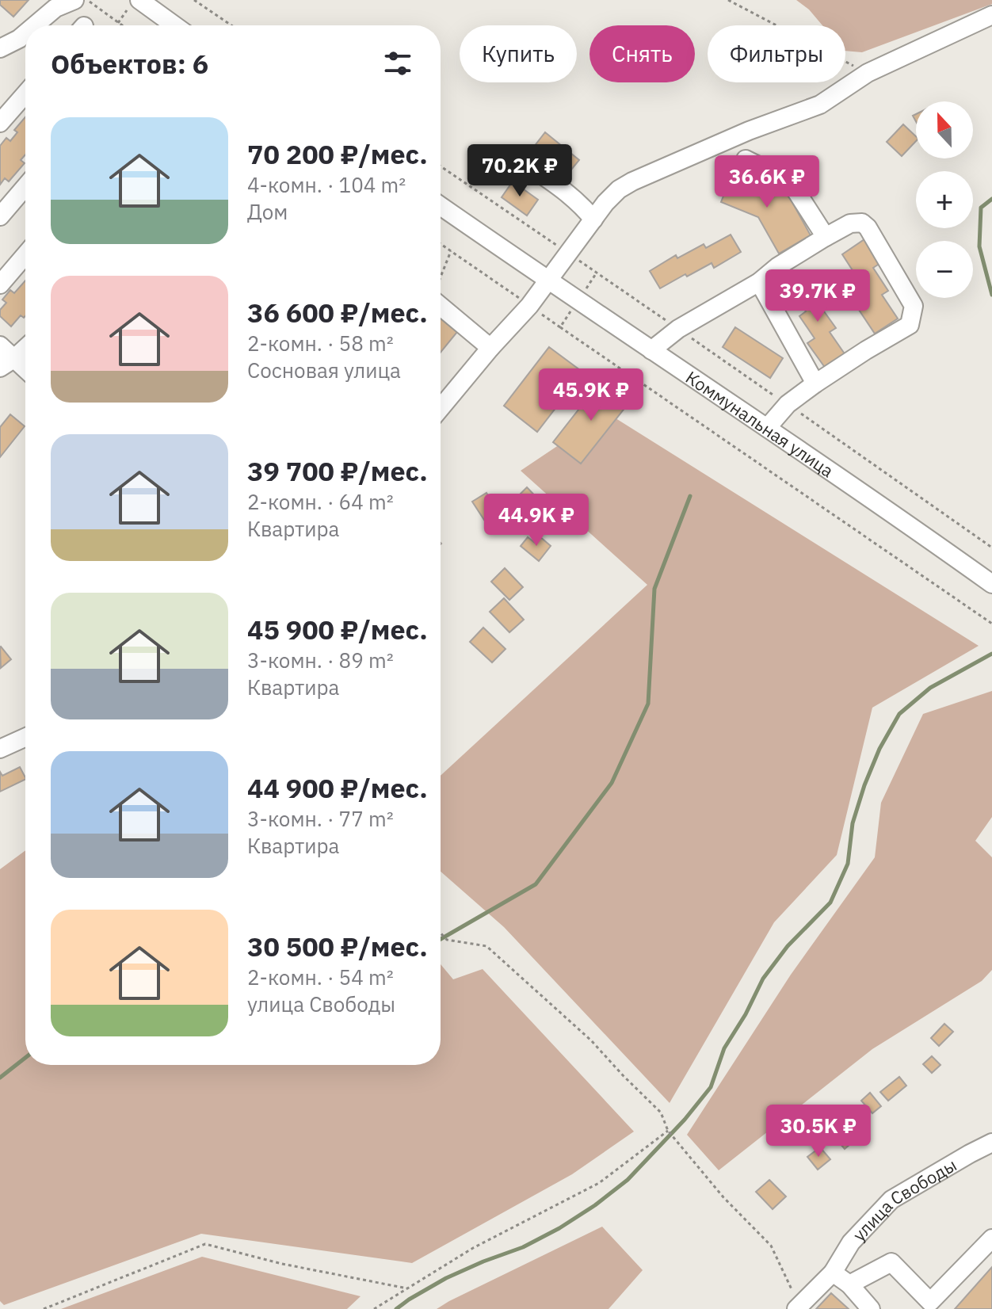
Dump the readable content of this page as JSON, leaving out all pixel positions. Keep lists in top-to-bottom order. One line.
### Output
{"streets":{"street":["Коммунальная улица","улица Свободы"]},"north":"top","page":{"chip":["Купить","Снять","Фильтры"],"heading":"Объектов: 6","map_buttons":["+","−"],"list":[{"name":"70 200 ₽/мес.","note":"4-комн. · 104 m² · Дом"},{"name":"36 600 ₽/мес.","note":"2-комн. · 58 m² · Сосновая улица"},{"name":"39 700 ₽/мес.","note":"2-комн. · 64 m² · Квартира"},{"name":"45 900 ₽/мес.","note":"3-комн. · 89 m² · Квартира"},{"name":"44 900 ₽/мес.","note":"3-комн. · 77 m² · Квартира"},{"name":"30 500 ₽/мес.","note":"2-комн. · 54 m² · улица Свободы"}],"price":["70.2K ₽","36.6K ₽","39.7K ₽","45.9K ₽","44.9K ₽","30.5K ₽"]}}
